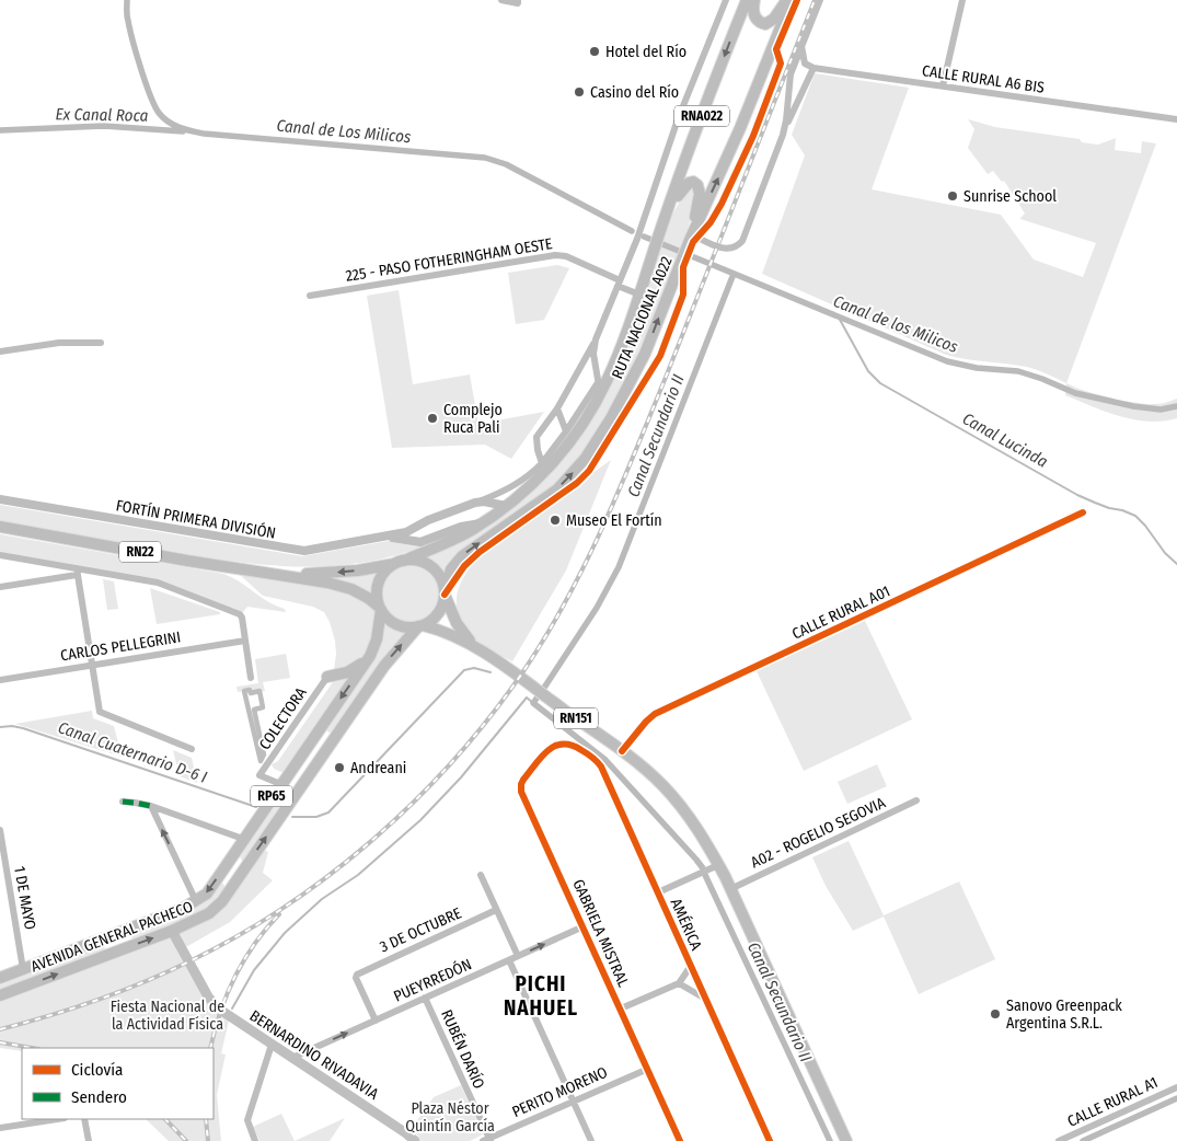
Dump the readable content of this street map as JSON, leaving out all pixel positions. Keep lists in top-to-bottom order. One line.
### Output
{"streets":{"main road":["RNA022","RUTA NACIONAL A022","RN22","RN151","RP65","AVENIDA GENERAL PACHECO","BERNARDINO RIVADAVIA"],"street":["CALLE RURAL A6 BIS","225 - PASO FOTHERINGHAM OESTE","FORTÍN PRIMERA DIVISIÓN","CALLE RURAL A01","CARLOS PELLEGRINI","COLECTORA","A02 - ROGELIO SEGOVIA","1 DE MAYO","AMÉRICA","3 DE OCTUBRE","GABRIELA MISTRAL","PUEYRREDÓN","RUBÉN DARÍO","PERITO MORENO","CALLE RURAL A1"]},"crossings":[["225 - PASO FOTHERINGHAM OESTE","RUTA NACIONAL A022"],["RUTA NACIONAL A022","FORTÍN PRIMERA DIVISIÓN"],["RUTA NACIONAL A022","RN22"],["RUTA NACIONAL A022","RN151"],["RUTA NACIONAL A022","AVENIDA GENERAL PACHECO"],["RN22","RN151"],["RN22","AVENIDA GENERAL PACHECO"],["CALLE RURAL A01","RN151"],["COLECTORA","AVENIDA GENERAL PACHECO"],["RN151","A02 - ROGELIO SEGOVIA"],["RN151","AVENIDA GENERAL PACHECO"],["1 DE MAYO","AVENIDA GENERAL PACHECO"],["AMÉRICA","GABRIELA MISTRAL"],["3 DE OCTUBRE","PUEYRREDÓN"],["GABRIELA MISTRAL","PUEYRREDÓN"],["GABRIELA MISTRAL","PERITO MORENO"],["AVENIDA GENERAL PACHECO","BERNARDINO RIVADAVIA"],["PUEYRREDÓN","RUBÉN DARÍO"],["PUEYRREDÓN","BERNARDINO RIVADAVIA"],["RUBÉN DARÍO","PERITO MORENO"]],"one_way":["PUEYRREDÓN"],"districts":["PICHI NAHUEL"],"water":["Ex Canal Roca","Canal de Los Milicos","Canal de los Milicos","Canal Secundario II","Canal Lucinda","Canal Cuaternario D-6 I"],"parks":["Fiesta Nacional de la Actividad Física","Plaza Néstor Quintín García"],"places":["Hotel del Río","Casino del Río","Sunrise School","Complejo Ruca Pali","Museo El Fortín","Andreani","Sanovo Greenpack Argentina S.R.L."],"legend":["Ciclovía","Sendero"]}
